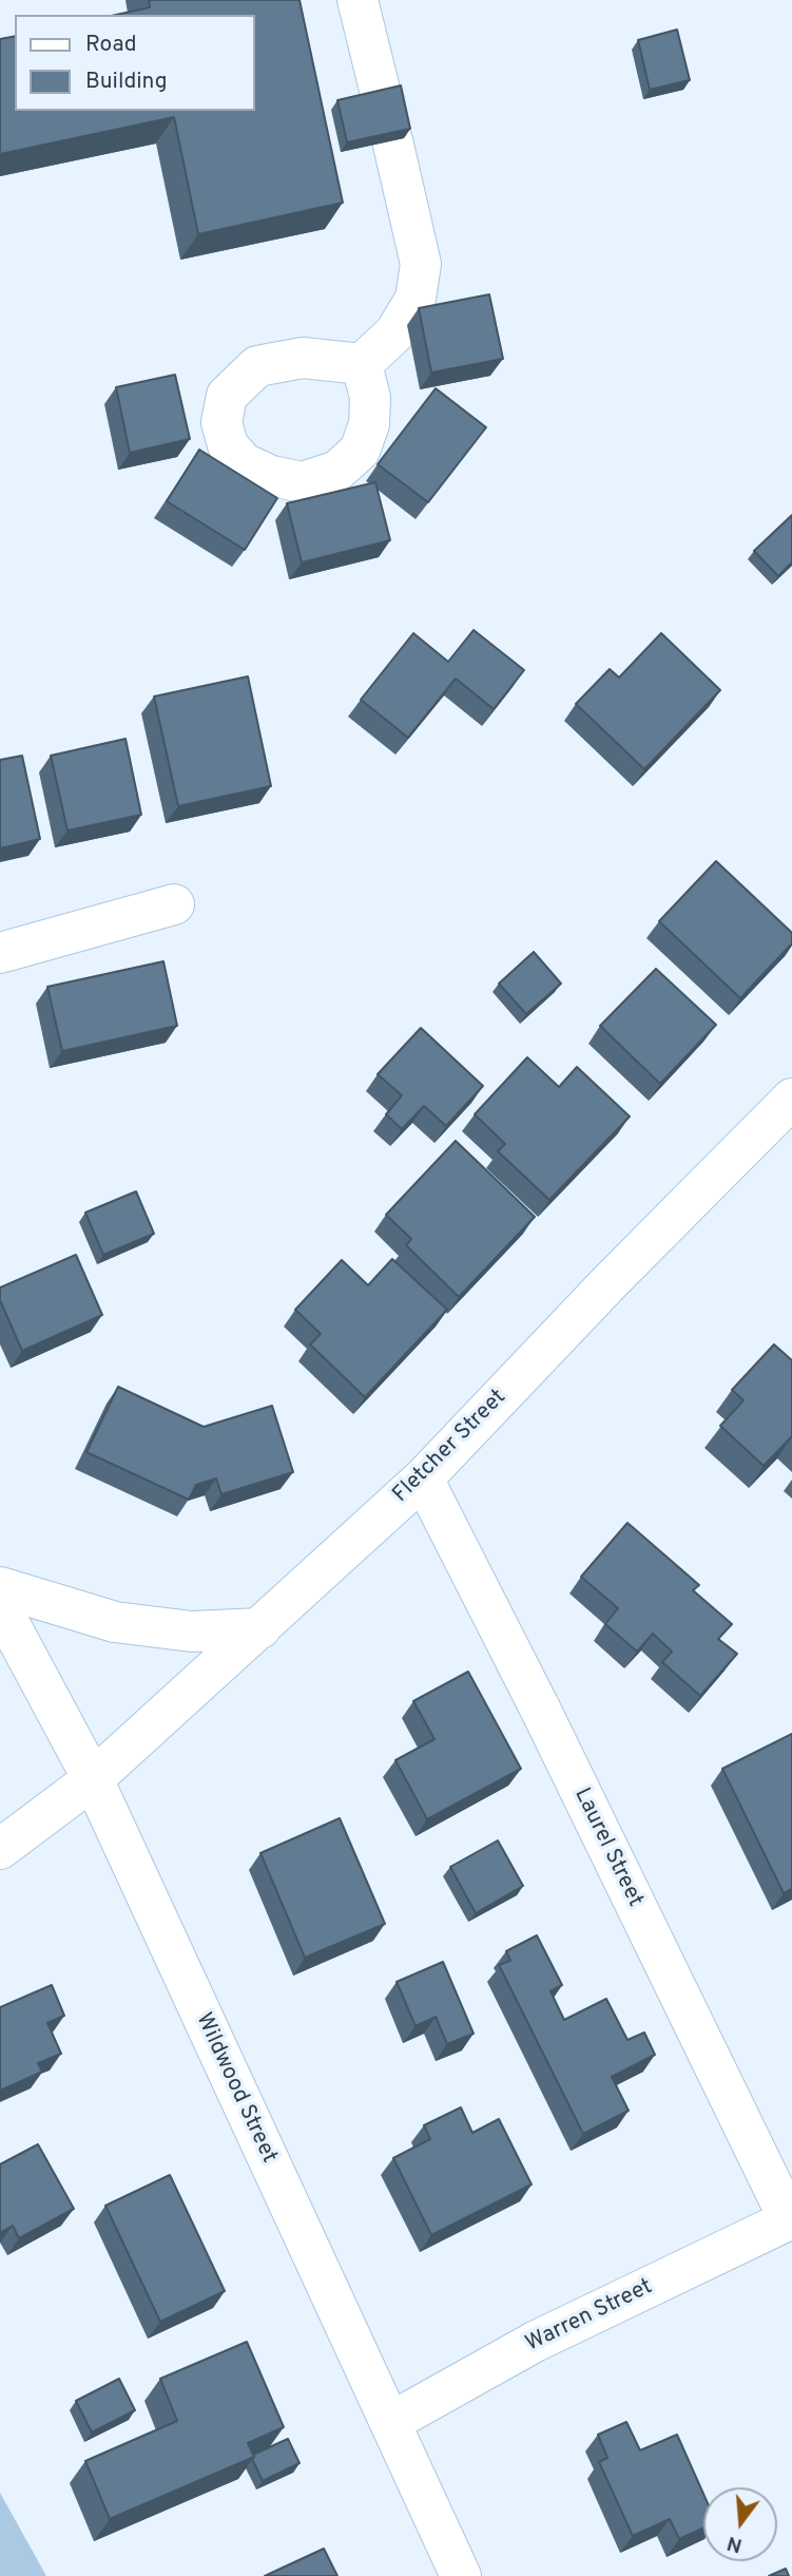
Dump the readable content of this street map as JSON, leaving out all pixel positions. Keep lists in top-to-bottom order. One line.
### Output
{"streets":{"street":["Fletcher Street","Laurel Street","Wildwood Street","Warren Street"]},"crossings":[["Fletcher Street","Laurel Street"],["Fletcher Street","Wildwood Street"],["Laurel Street","Warren Street"],["Wildwood Street","Warren Street"]],"legend":["Road","Building"],"north":"bottom"}
